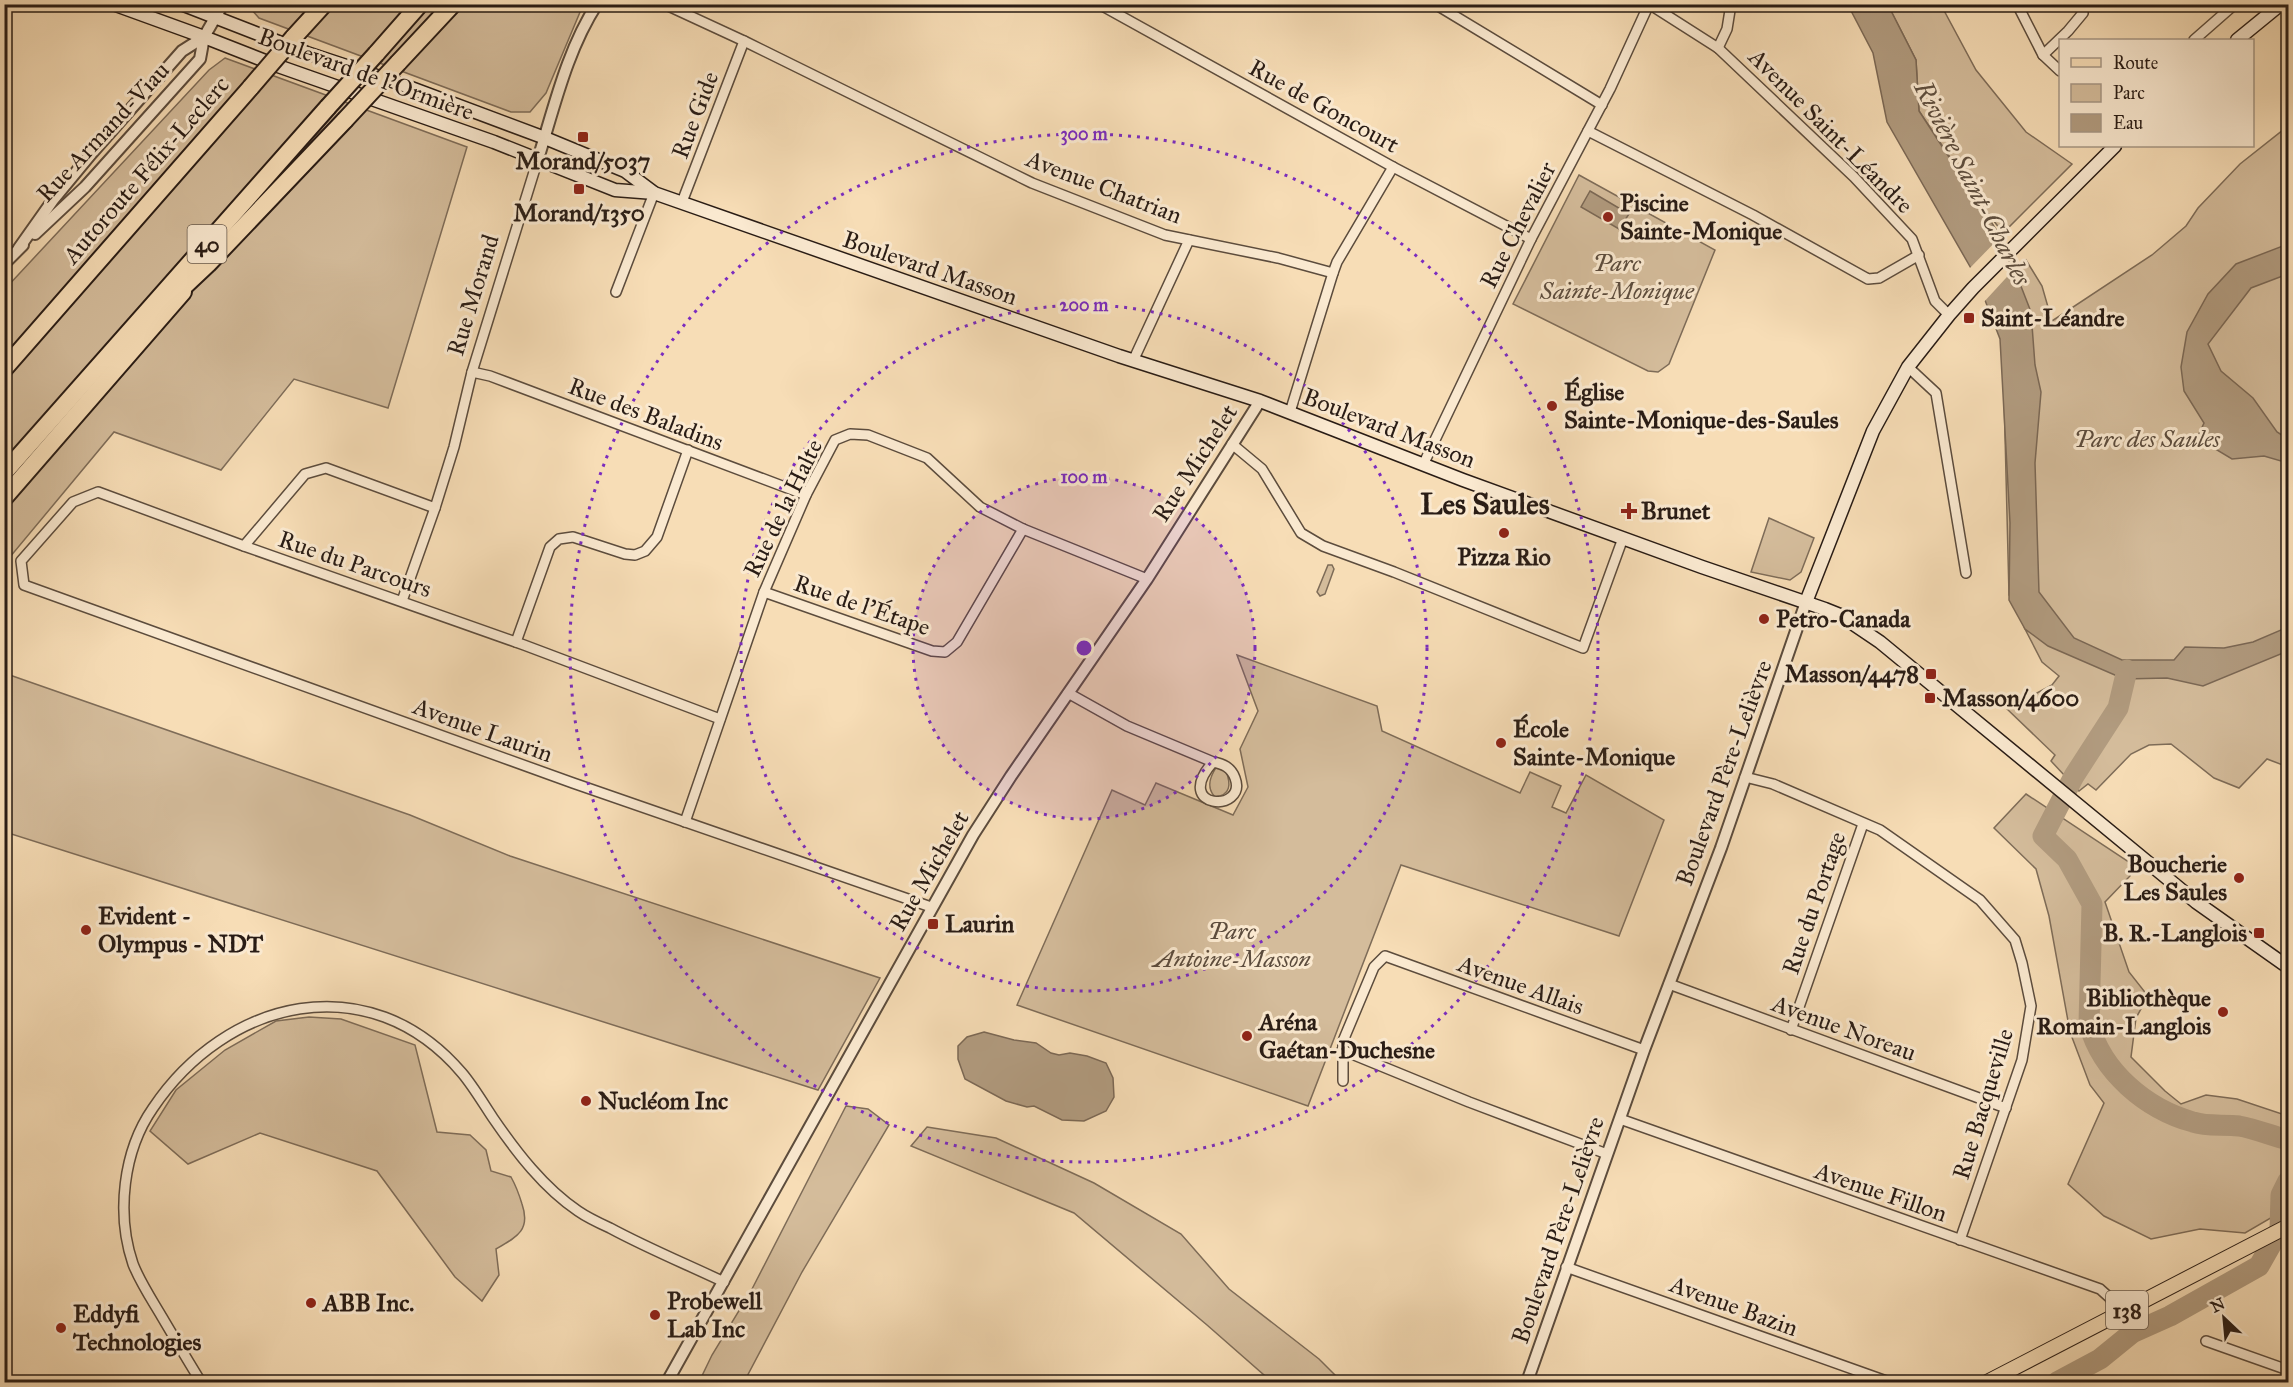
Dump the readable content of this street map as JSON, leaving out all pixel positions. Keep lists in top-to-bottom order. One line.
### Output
{"streets":{"highway":["Autoroute Félix-Leclerc","40"],"main road":["Boulevard de l'Ormière","Boulevard Masson","Boulevard Père-Lelièvre","138"],"street":["Rue de Goncourt","Rue Gide","Avenue Saint-Léandre","Rue Armand-Viau","Avenue Chatrian","Rue Chevalier","Rue Morand","Rue des Baladins","Rue Michelet","Rue de la Halte","Rue du Parcours","Rue de l'Étape","Avenue Laurin","Rue du Portage","Avenue Allais","Avenue Noreau","Rue Bacqueville","Avenue Fillon","Avenue Bazin"]},"crossings":[["Boulevard de l'Ormière","Rue Armand-Viau"],["Boulevard de l'Ormière","Boulevard Masson"],["Boulevard de l'Ormière","Rue Morand"],["Rue de Goncourt","Rue Chevalier"],["Rue Gide","Avenue Chatrian"],["Rue Gide","Boulevard Masson"],["Avenue Saint-Léandre","Rue Chevalier"],["Avenue Saint-Léandre","Boulevard Père-Lelièvre"],["Rue Chevalier","Boulevard Masson"],["Boulevard Masson","Rue Morand"],["Boulevard Masson","Rue Michelet"],["Boulevard Masson","Boulevard Père-Lelièvre"],["Rue Morand","Rue des Baladins"],["Rue Morand","Rue du Parcours"],["Rue des Baladins","Rue de la Halte"],["Rue Michelet","Rue de la Halte"],["Rue Michelet","Avenue Laurin"],["Rue de la Halte","Rue du Parcours"],["Rue de la Halte","Rue de l'Étape"],["Rue de la Halte","Avenue Laurin"],["Rue du Parcours","Avenue Laurin"],["Boulevard Père-Lelièvre","Avenue Allais"],["Boulevard Père-Lelièvre","Avenue Noreau"],["Boulevard Père-Lelièvre","Rue Bacqueville"],["Boulevard Père-Lelièvre","Avenue Fillon"],["Boulevard Père-Lelièvre","Avenue Bazin"],["Rue du Portage","Avenue Noreau"],["Rue du Portage","Rue Bacqueville"],["Avenue Noreau","Rue Bacqueville"],["Rue Bacqueville","Avenue Fillon"],["Avenue Fillon","138"]],"districts":["Les Saules"],"water":["Rivière Saint-Charles"],"parks":["Parc Sainte-Monique","Parc des Saules","Parc Antoine-Masson"],"places":{"transit":["Morand/5037","Morand/1350","Saint-Léandre","Masson/4478","Masson/4600","Laurin","B. R.-Langlois"],"other":["Piscine Sainte-Monique","Église Sainte-Monique-des-Saules","Pizza Rio","Petro-Canada","École Sainte-Monique","Boucherie Les Saules","Evident - Olympus - NDT","Bibliothèque Romain-Langlois","Aréna Gaétan-Duchesne","Nucléom Inc","ABB Inc.","Probewell Lab Inc","Eddyfi Technologies"],"health":["Brunet"]},"legend":["Route","Parc","Eau"],"north":"top left","rings":["300 m","200 m","100 m"]}
